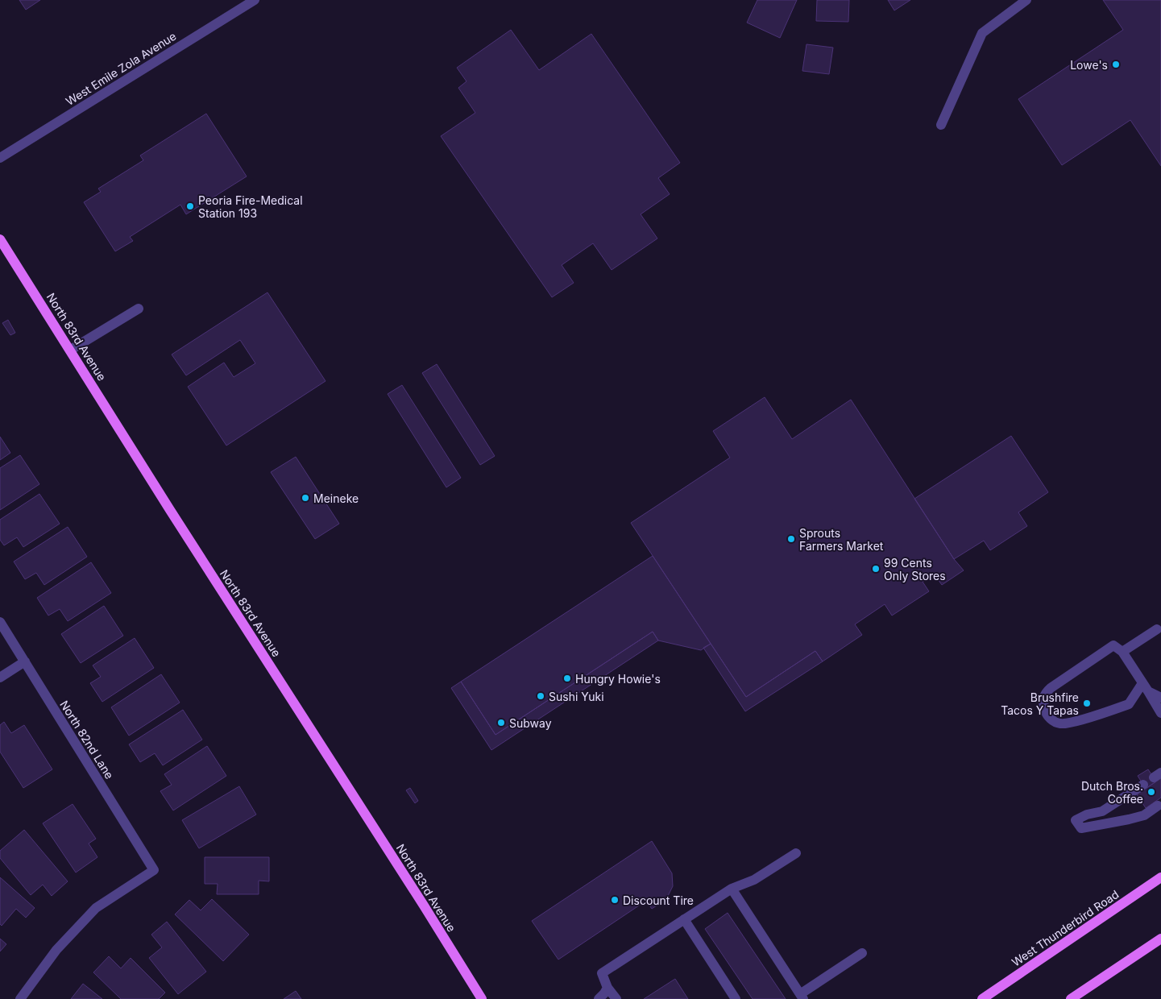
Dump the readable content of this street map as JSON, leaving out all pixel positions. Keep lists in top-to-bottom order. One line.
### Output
{"streets":{"main road":["North 83rd Avenue","West Thunderbird Road"],"street":["West Emile Zola Avenue","North 82nd Lane"]},"places":["Lowe's","Peoria Fire-Medical Station 193","Meineke","Sprouts Farmers Market","99 Cents Only Stores","Hungry Howie's","Sushi Yuki","Brushfire Tacos Y Tapas","Subway","Dutch Bros. Coffee","Discount Tire"]}
